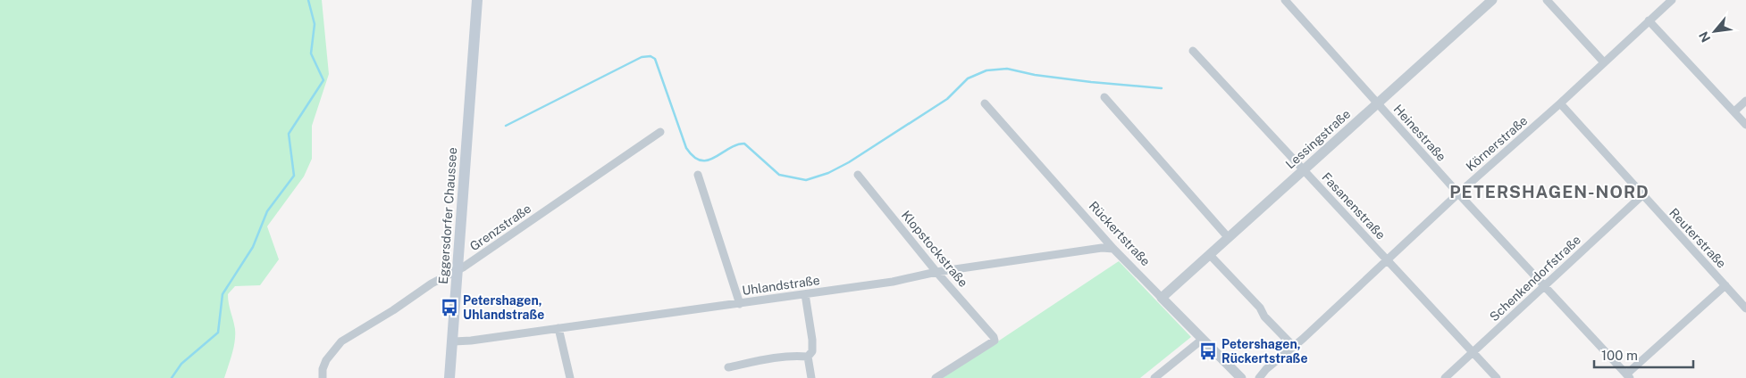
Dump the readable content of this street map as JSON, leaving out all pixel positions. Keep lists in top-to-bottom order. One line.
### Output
{"streets":{"main road":["Eggersdorfer Chaussee"],"street":["Heinestraße","Lessingstraße","Körnerstraße","Fasanenstraße","Grenzstraße","Rückertstraße","Reuterstraße","Klopstockstraße","Schenkendorfstraße","Uhlandstraße"]},"crossings":[["Heinestraße","Lessingstraße"],["Heinestraße","Körnerstraße"],["Heinestraße","Schenkendorfstraße"],["Lessingstraße","Fasanenstraße"],["Lessingstraße","Rückertstraße"],["Körnerstraße","Fasanenstraße"],["Körnerstraße","Reuterstraße"],["Fasanenstraße","Schenkendorfstraße"],["Eggersdorfer Chaussee","Grenzstraße"],["Eggersdorfer Chaussee","Uhlandstraße"],["Rückertstraße","Uhlandstraße"],["Reuterstraße","Schenkendorfstraße"],["Klopstockstraße","Uhlandstraße"]],"districts":["PETERSHAGEN-NORD"],"places":{"bus stop":["Petershagen, Uhlandstraße","Petershagen, Rückertstraße"]},"scale_bar":"100 m","north":"bottom left"}
